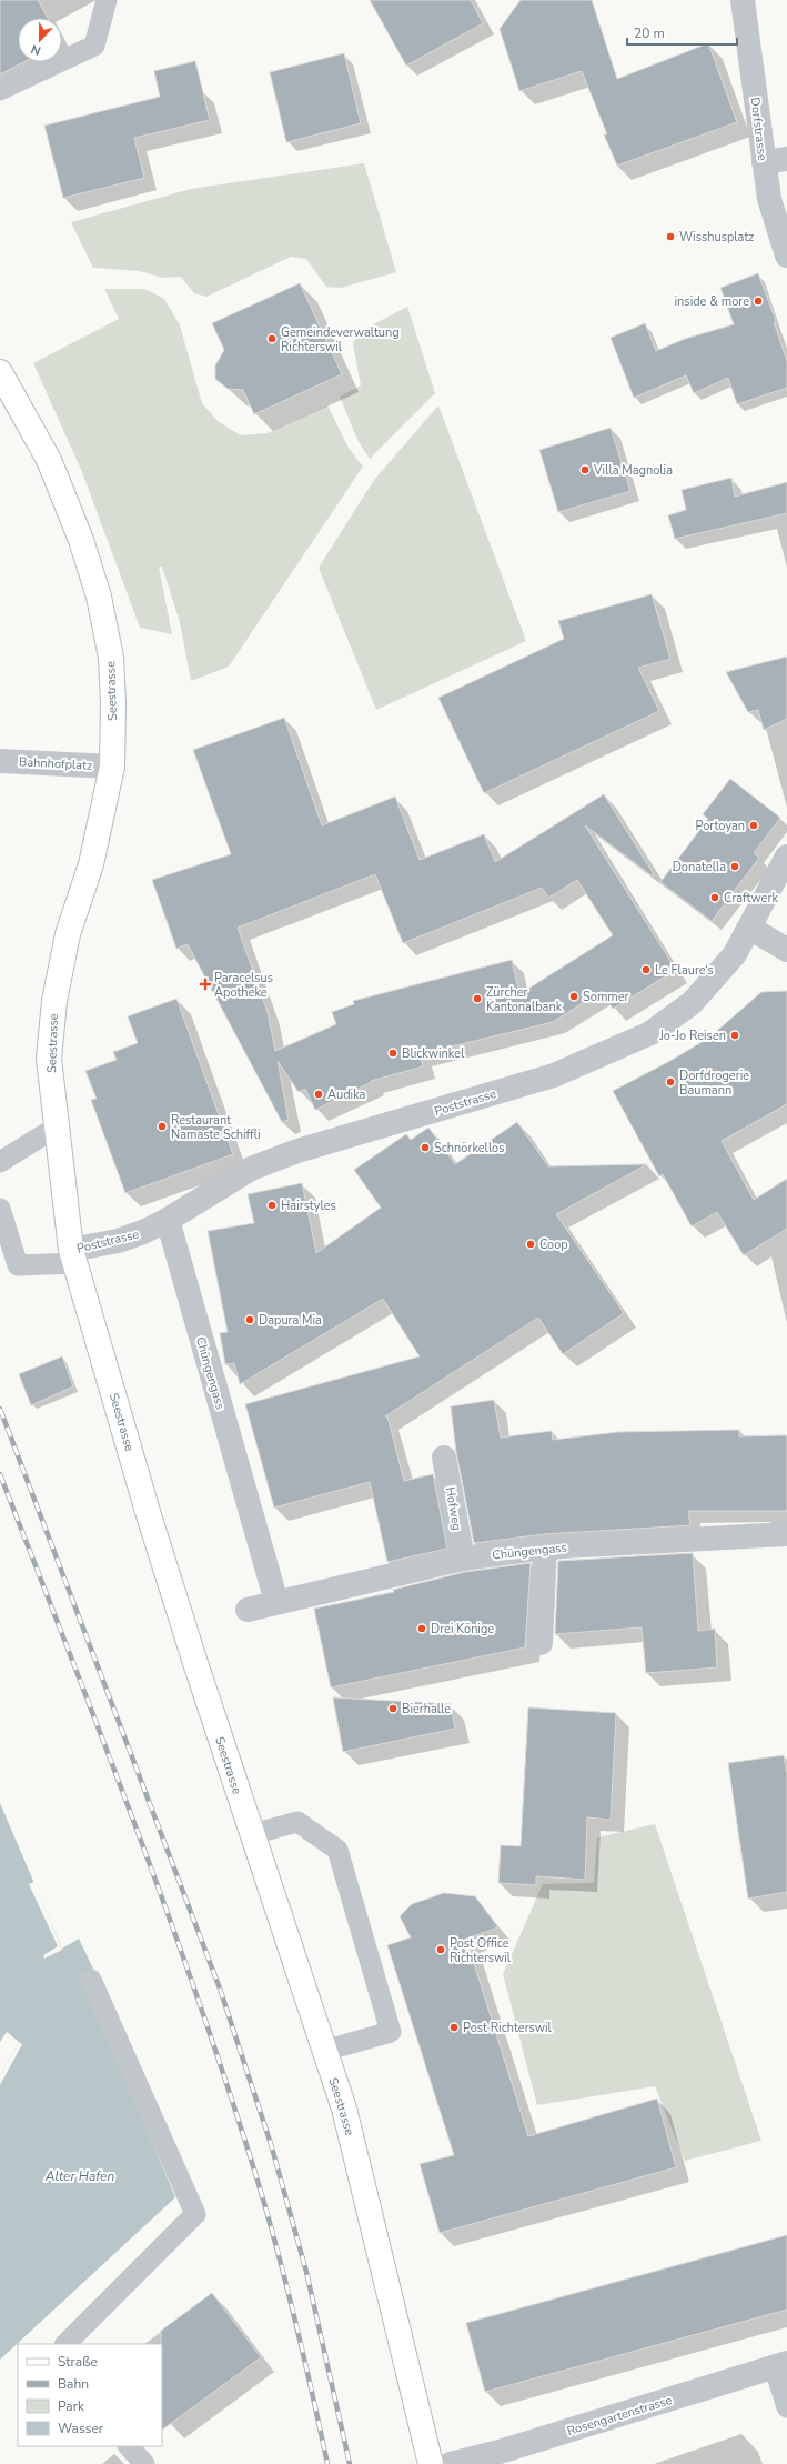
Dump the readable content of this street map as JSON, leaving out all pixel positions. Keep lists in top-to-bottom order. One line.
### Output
{"streets":{"main road":["Seestrasse"],"street":["Dorfstrasse","Bahnhofplatz","Poststrasse","Chüngengass","Hofweg","Rosengartenstrasse"]},"crossings":[["Seestrasse","Bahnhofplatz"],["Seestrasse","Poststrasse"],["Poststrasse","Chüngengass"],["Chüngengass","Hofweg"]],"water":["Alter Hafen"],"places":{"other":["Wisshusplatz","inside & more","Gemeindeverwaltung Richterswil","Villa Magnolia","Portoyan","Donatella","Craftwerk","Le Flaure‘s","Sommer","Zürcher Kantonalbank","Jo-Jo Reisen","Blickwinkel","Dorfdrogerie Baumann","Audika","Restaurant Namaste Schiffli","Schnörkellos","Hairstyles","Coop","Dapura Mia","Drei Könige","Bierhalle","Post Office Richterswil","Post Richterswil"],"health":["Paracelsus Apotheke"]},"legend":["Straße","Bahn","Park","Wasser"],"scale_bar":"20 m","north":"bottom"}
